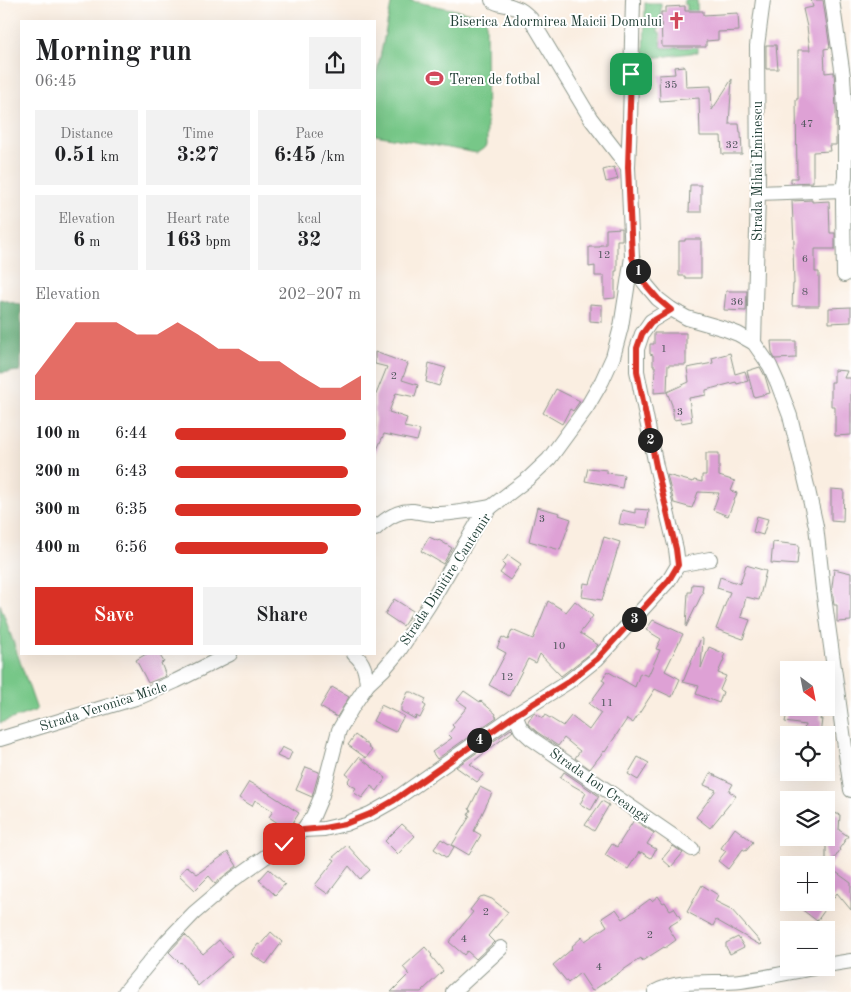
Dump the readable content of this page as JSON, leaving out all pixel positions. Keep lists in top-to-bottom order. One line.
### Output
{"streets":{"street":["Strada Mihai Eminescu","Strada Dimitire Cantemir","Strada Veronica Micle","Strada Ion Creangă"]},"places":{"church":["Biserica Adormirea Maicii Domului"],"sports":["Teren de fotbal"]},"house_numbers":["35","47","32","12","6","8","36","1","2","3","3","10","12","11","2","2","4","4"],"north":"bottom right","page":{"heading":["Morning run","06:45"],"stats":[["Distance","0.51 km"],["Time","3:27"],["Pace","6:45 /km"],["Elevation","6 m"],["Heart rate","163 bpm"],["kcal","32"]],"pins":["1","2","3","4"],"chart":["Elevation","202–207 m"],"list":[{"name":"100 m","note":"6:44"},{"name":"200 m","note":"6:43"},{"name":"300 m","note":"6:35"},{"name":"400 m","note":"6:56"}],"buttons":["Save","Share"],"map_buttons":["+","−"]}}
